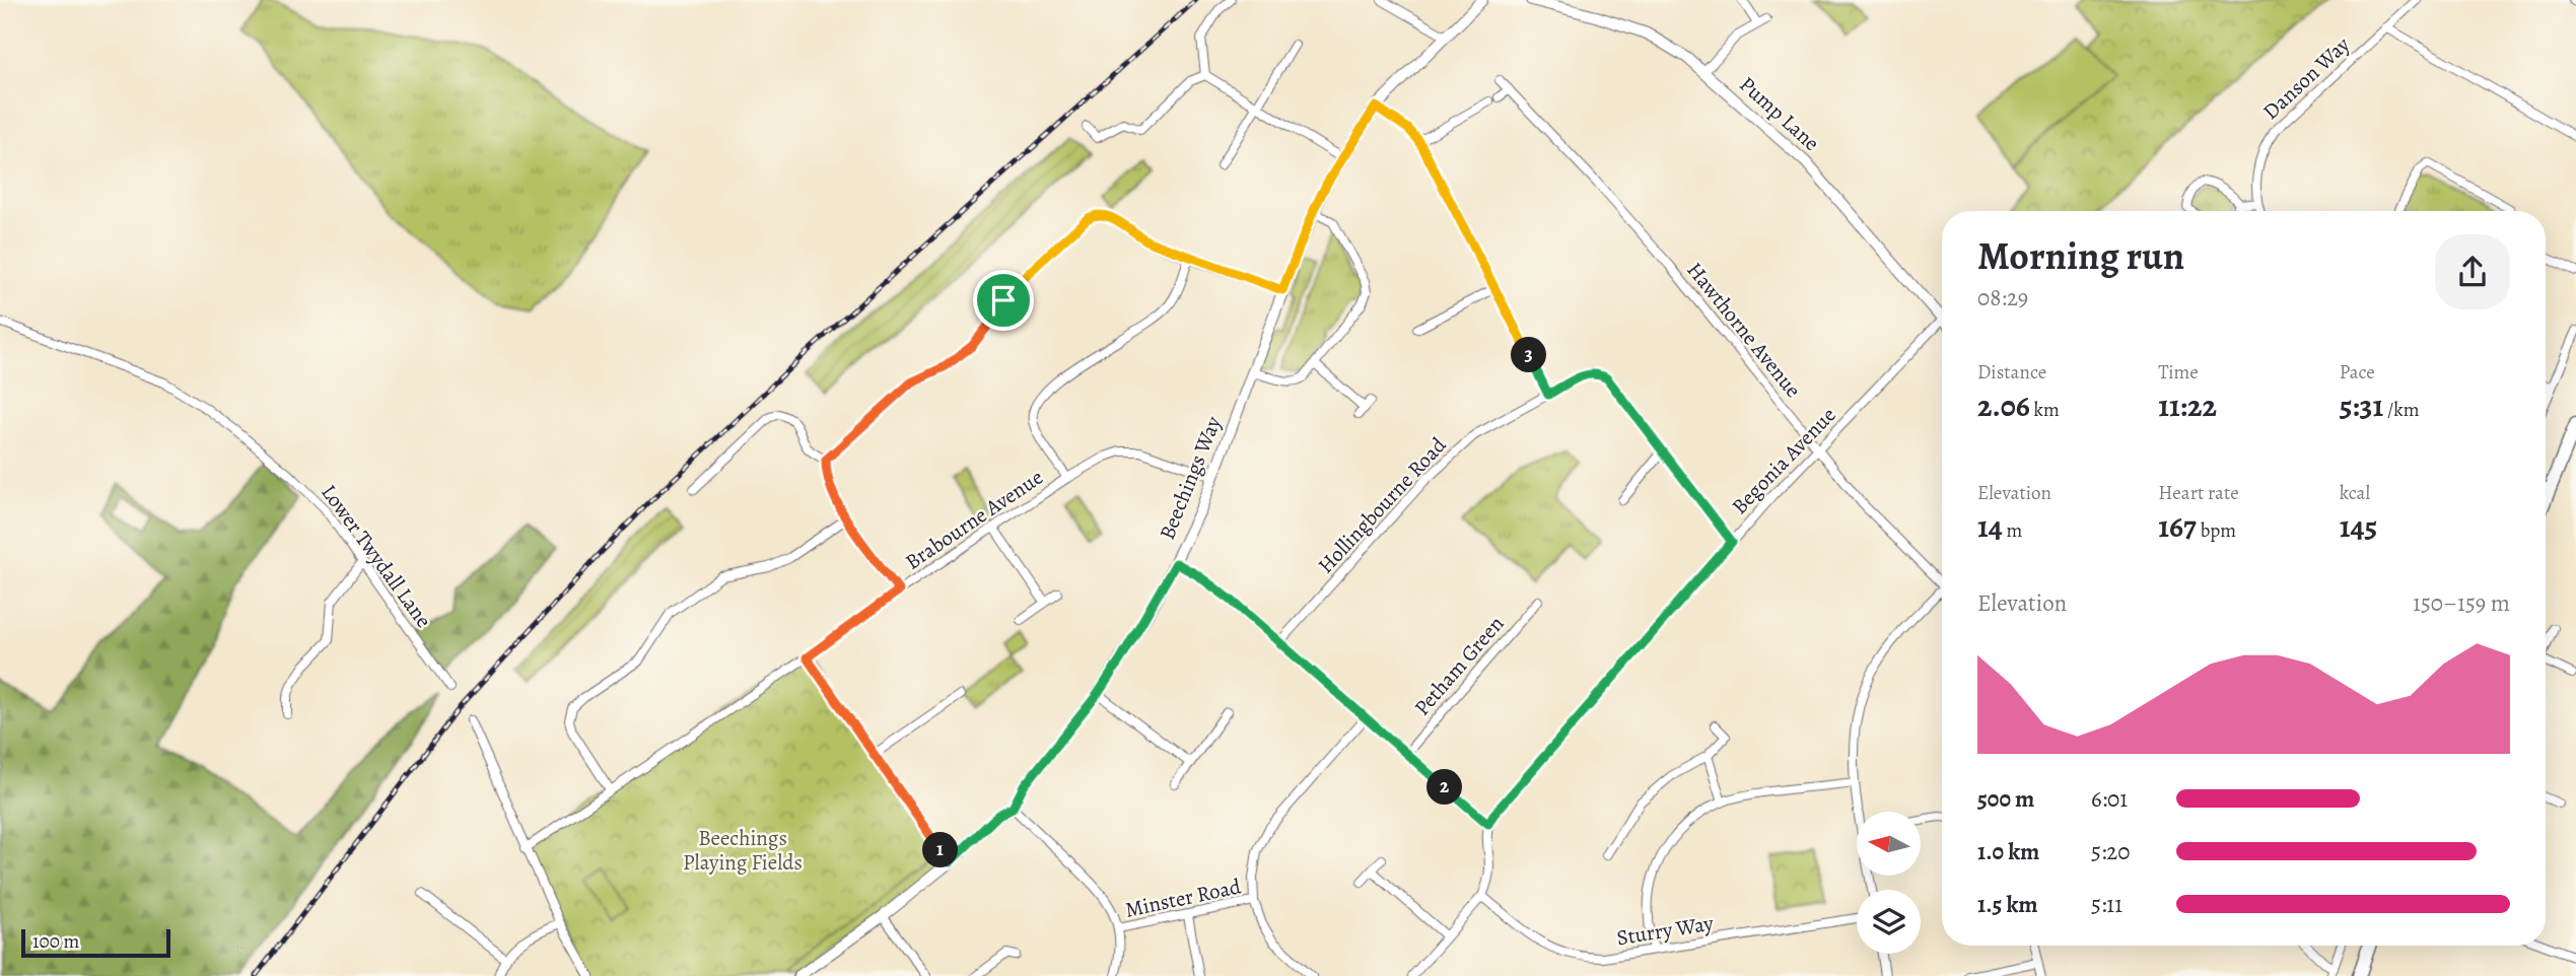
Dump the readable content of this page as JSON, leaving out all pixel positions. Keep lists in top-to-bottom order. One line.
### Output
{"streets":{"street":["Danson Way","Pump Lane","Hawthorne Avenue","Begonia Avenue","Beechings Way","Hollingbourne Road","Brabourne Avenue","Lower Twydall Lane","Petham Green","Minster Road","Sturry Way"]},"crossings":[["Hawthorne Avenue","Begonia Avenue"],["Begonia Avenue","Hollingbourne Road"],["Beechings Way","Brabourne Avenue"]],"parks":["Beechings Playing Fields"],"scale_bar":"100 m","north":"left","page":{"heading":["Morning run","08:29"],"stats":[["Distance","2.06 km"],["Time","11:22"],["Pace","5:31 /km"],["Elevation","14 m"],["Heart rate","167 bpm"],["kcal","145"]],"pins":["3","2","1"],"chart":["Elevation","150–159 m"],"list":[{"name":"500 m","note":"6:01"},{"name":"1.0 km","note":"5:20"},{"name":"1.5 km","note":"5:11"}],"scale":"100 m"}}
